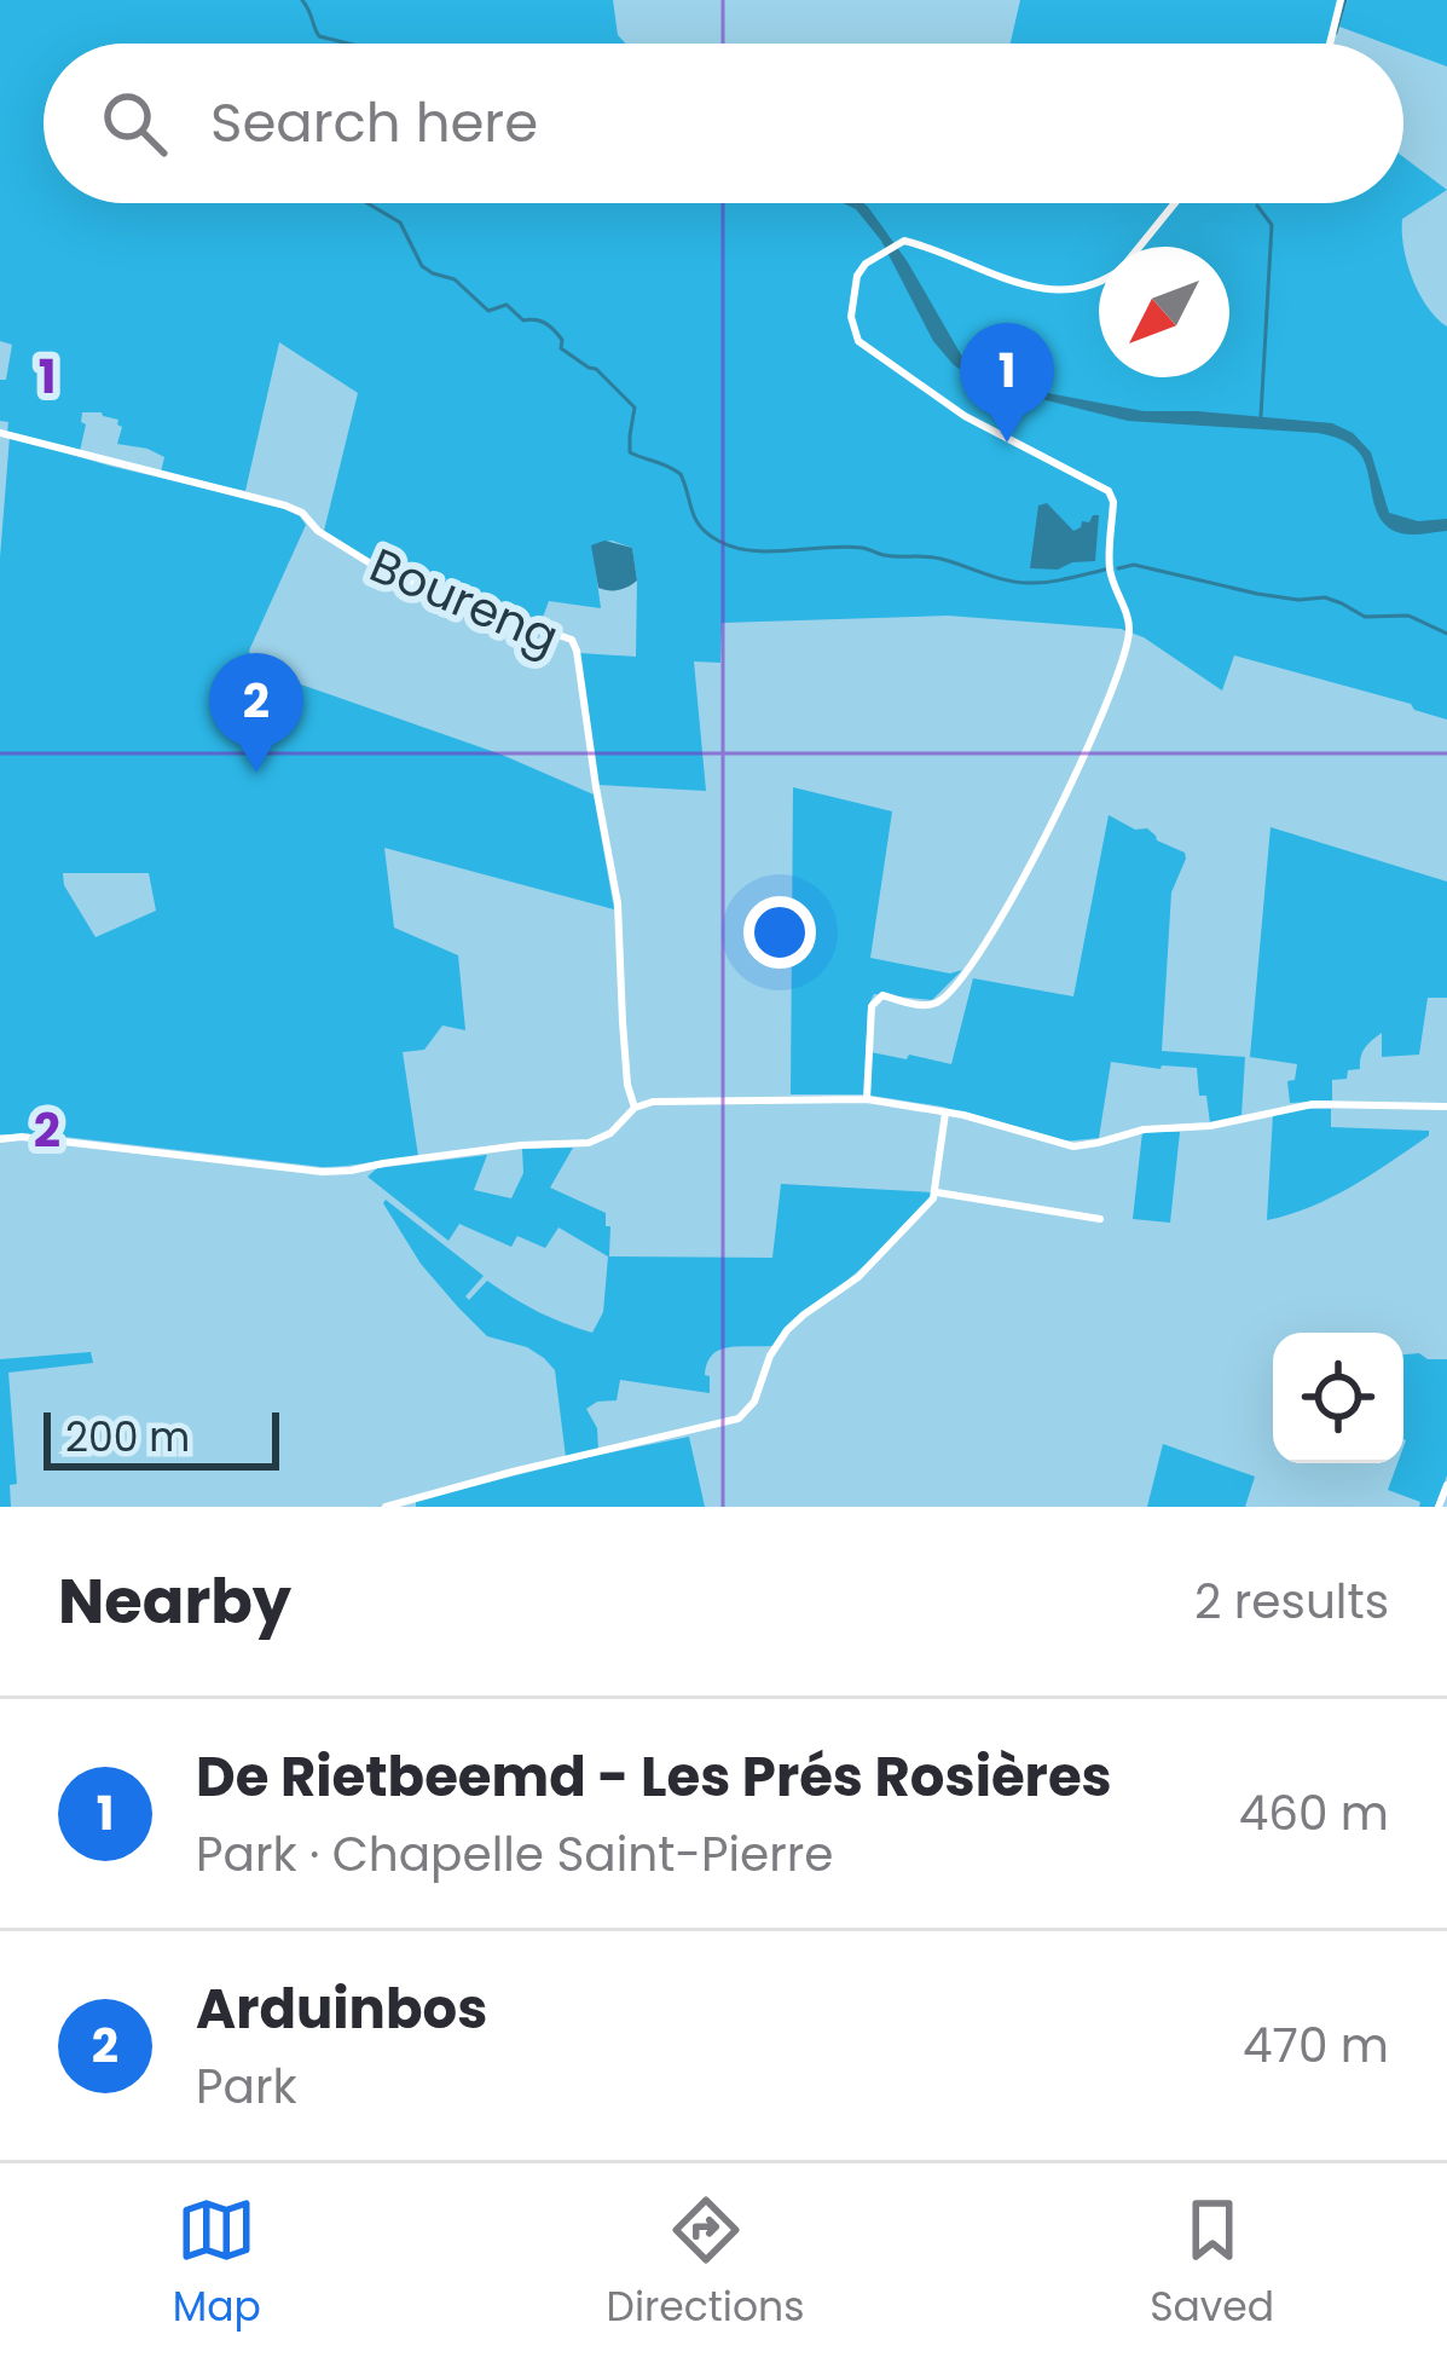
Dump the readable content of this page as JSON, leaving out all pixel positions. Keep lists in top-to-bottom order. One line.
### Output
{"streets":{"street":["Boureng"]},"scale_bar":"200 m","north":"bottom left","page":{"search":"Search here","pins":["1","2"],"scale":"200 m","heading":["Nearby","2 results"],"list":[{"mark":"1","name":"De Rietbeemd - Les Prés Rosières","note":"Park · Chapelle Saint-Pierre","value":"460 m"},{"mark":"2","name":"Arduinbos","note":"Park","value":"470 m"}],"nav":["Map","Directions","Saved"]},"grid":{"rows":["1","2"]}}
